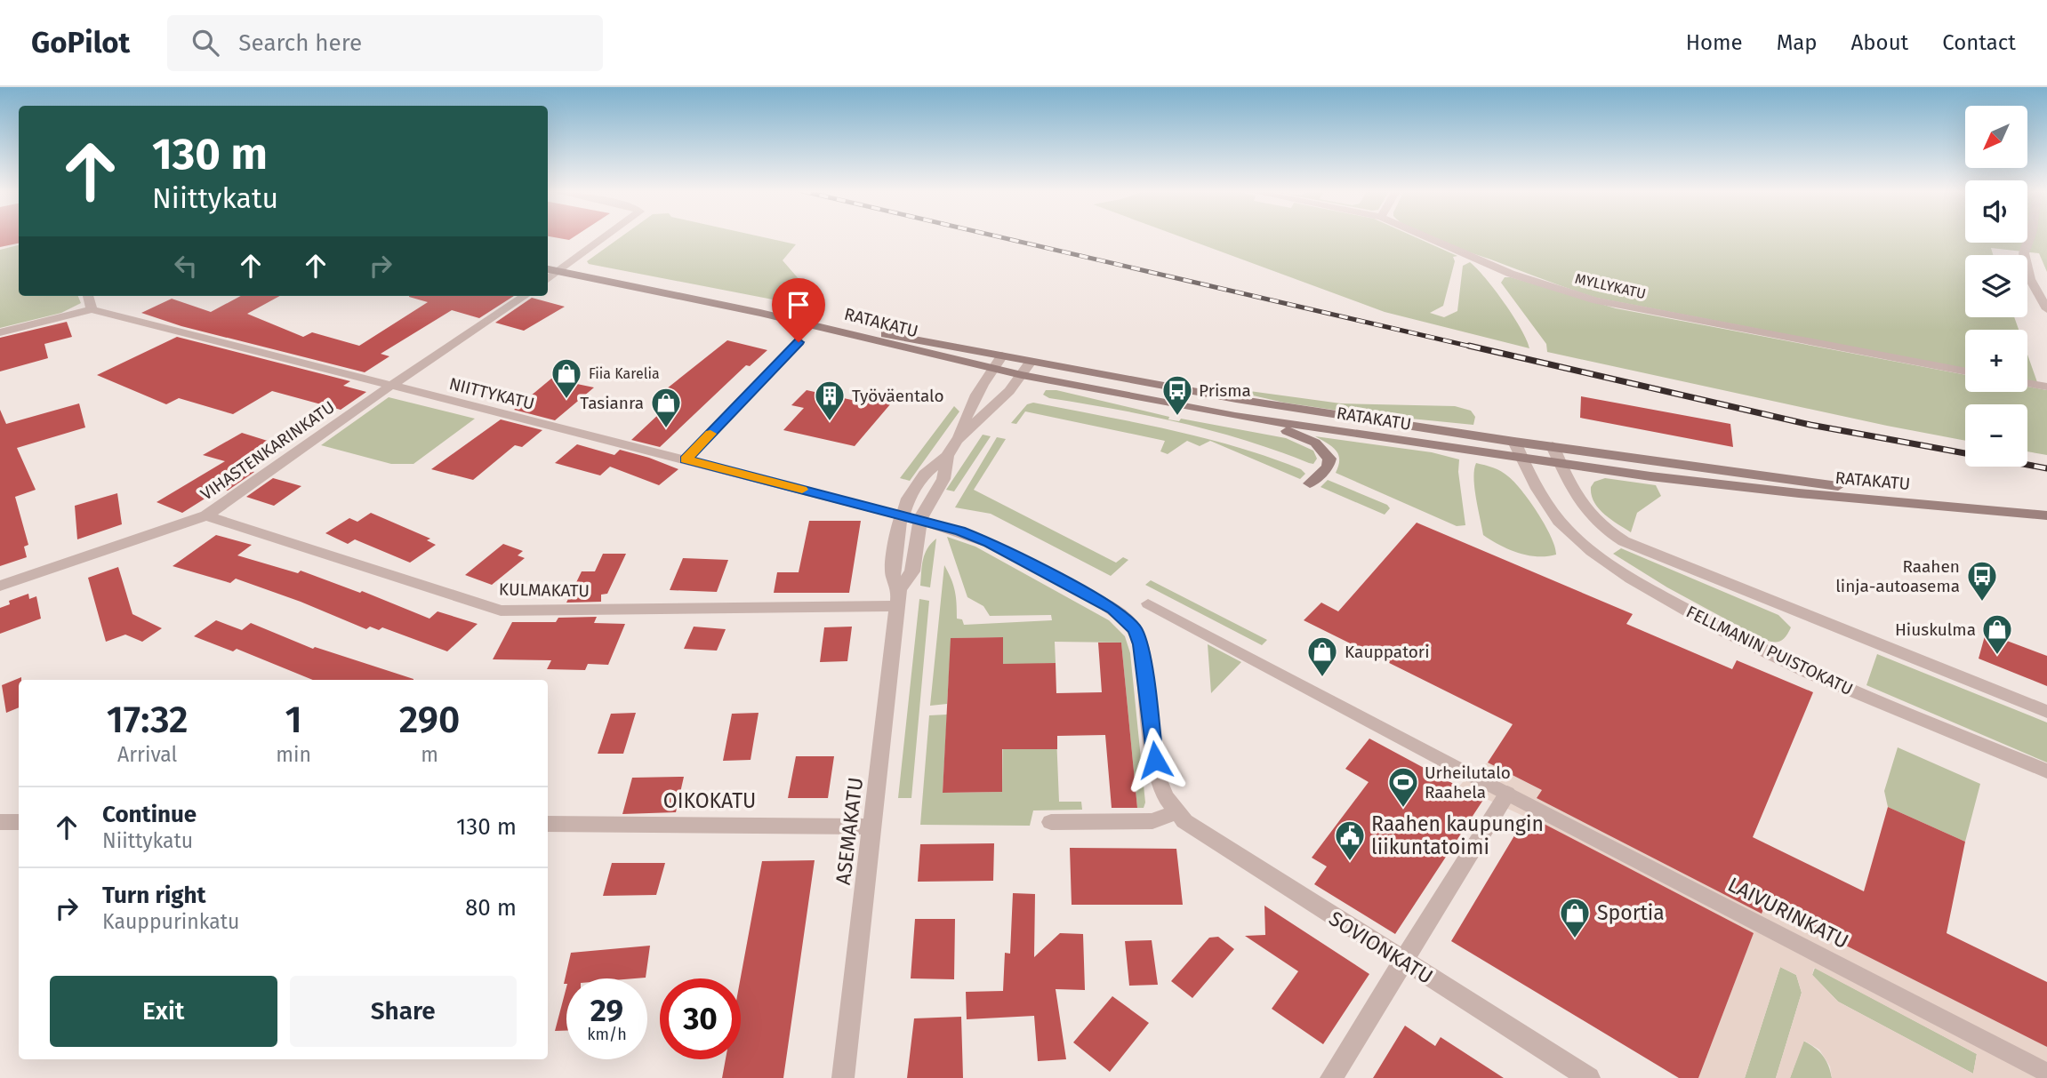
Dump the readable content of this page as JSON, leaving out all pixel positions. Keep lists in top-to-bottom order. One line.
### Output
{"streets":{"main road":["RATAKATU"],"street":["MYLLYKATU","NIITTYKATU","VIHASTENKARINKATU","KULMAKATU","FELLMANIN PUISTOKATU","OIKOKATU","ASEMAKATU","LAIVURINKATU","SOVIONKATU"]},"crossings":[["RATAKATU","FELLMANIN PUISTOKATU"],["RATAKATU","ASEMAKATU"],["NIITTYKATU","VIHASTENKARINKATU"],["NIITTYKATU","ASEMAKATU"],["NIITTYKATU","SOVIONKATU"],["VIHASTENKARINKATU","KULMAKATU"],["KULMAKATU","ASEMAKATU"],["OIKOKATU","ASEMAKATU"]],"places":{"shop":["Fiia Karelia","Tasianra","Hiuskulma","Kauppatori","Sportia"],"bus stop":["Prisma","Raahen linja-autoasema"],"building":["Työväentalo"],"sports":["Urheilutalo Raahela"],"public building":["Raahen kaupungin liikuntatoimi"]},"north":"bottom left","page":{"header":"GoPilot","search":"Search here","nav":["Home","Map","About","Contact"],"map_buttons":["+","−"],"turn":["130 m","Niittykatu"],"eta":["17:32","Arrival","1","min","290","m"],"list":[{"name":"Continue","note":"Niittykatu","value":"130 m"},{"name":"Turn right","note":"Kauppurinkatu","value":"80 m"}],"buttons":["Exit","Share"],"speed":"29 km/h","limit":"30"}}
